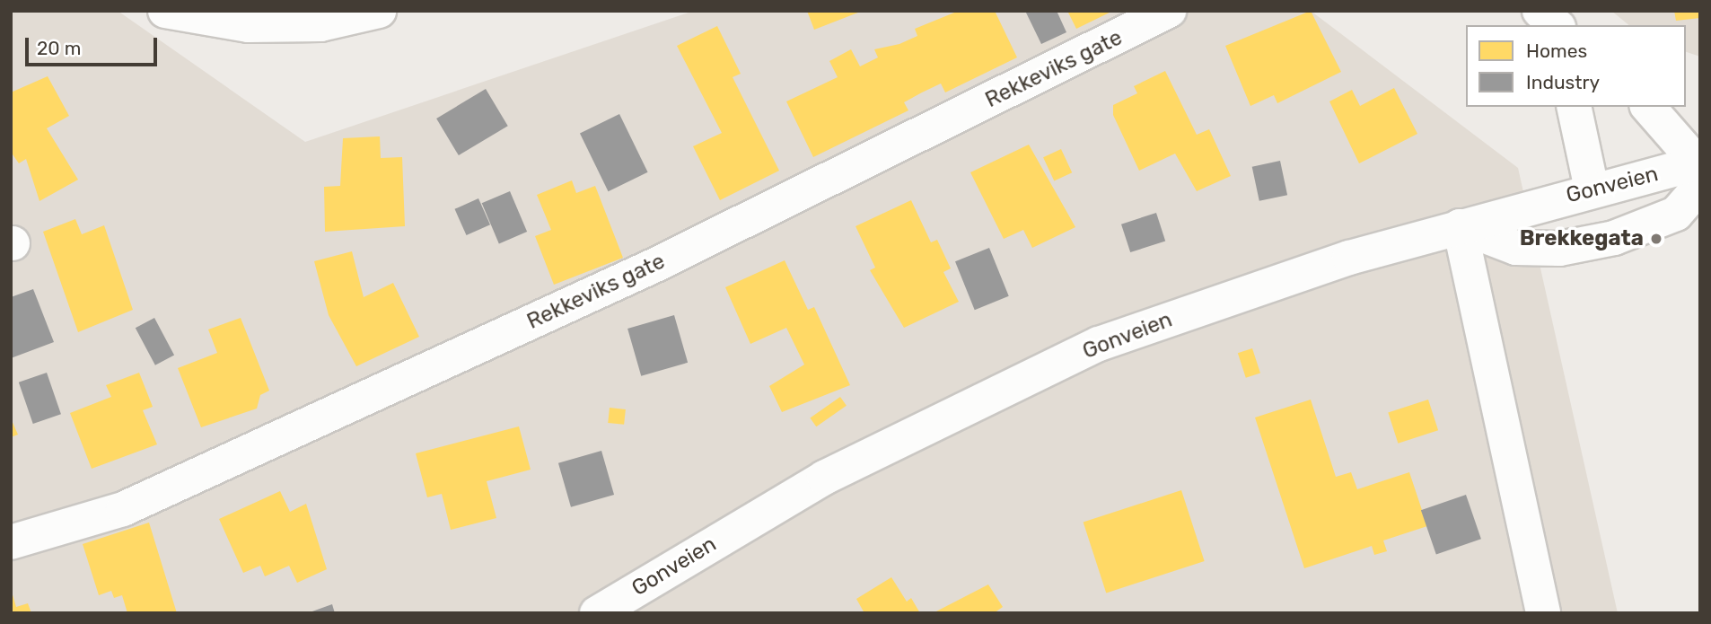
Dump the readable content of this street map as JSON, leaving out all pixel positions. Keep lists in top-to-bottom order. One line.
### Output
{"streets":{"street":["Rekkeviks gate","Gonveien"]},"places":["Brekkegata"],"legend":["Homes","Industry"],"scale_bar":"20 m"}
